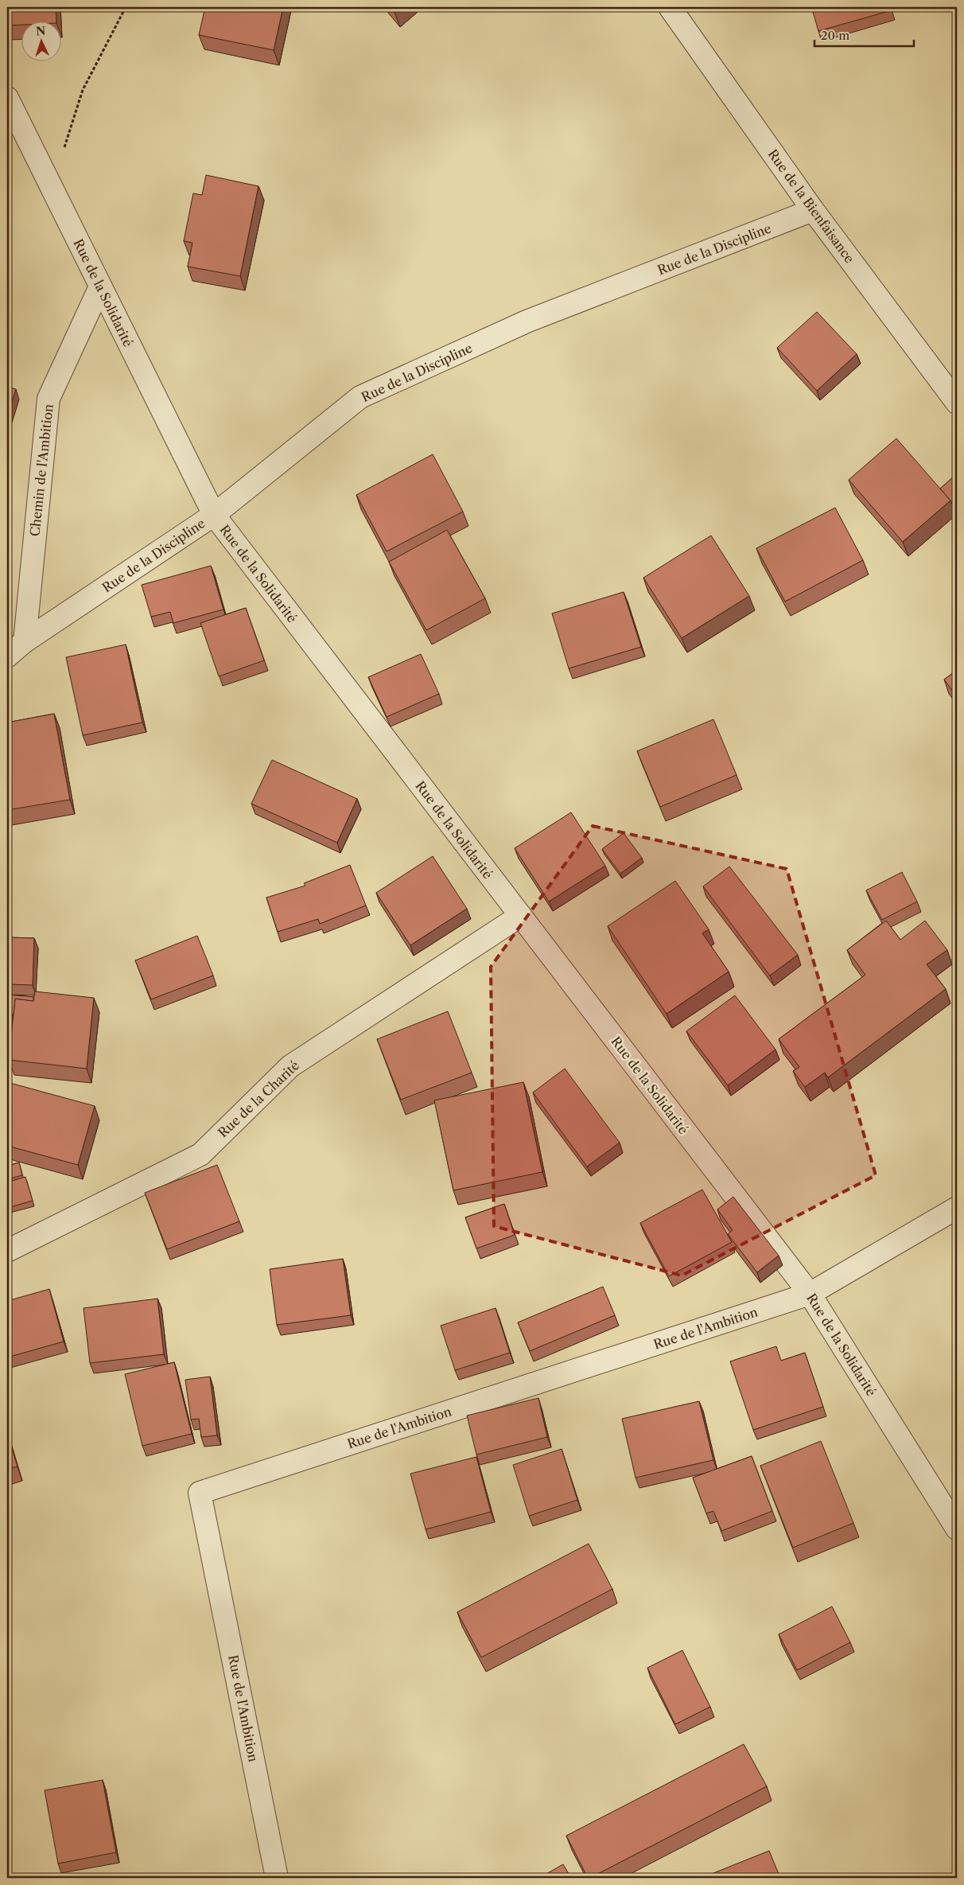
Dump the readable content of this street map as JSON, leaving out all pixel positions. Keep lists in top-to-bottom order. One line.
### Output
{"streets":{"street":["Rue de la Bienfaisance","Rue de la Discipline","Rue de la Solidarité","Chemin de l'Ambition","Rue de la Charité","Rue de l'Ambition"]},"crossings":[["Rue de la Bienfaisance","Rue de la Discipline"],["Rue de la Discipline","Rue de la Solidarité"],["Rue de la Discipline","Chemin de l'Ambition"],["Rue de la Solidarité","Chemin de l'Ambition"],["Rue de la Solidarité","Rue de la Charité"],["Rue de la Solidarité","Rue de l'Ambition"]],"scale_bar":"20 m","north":"top"}
